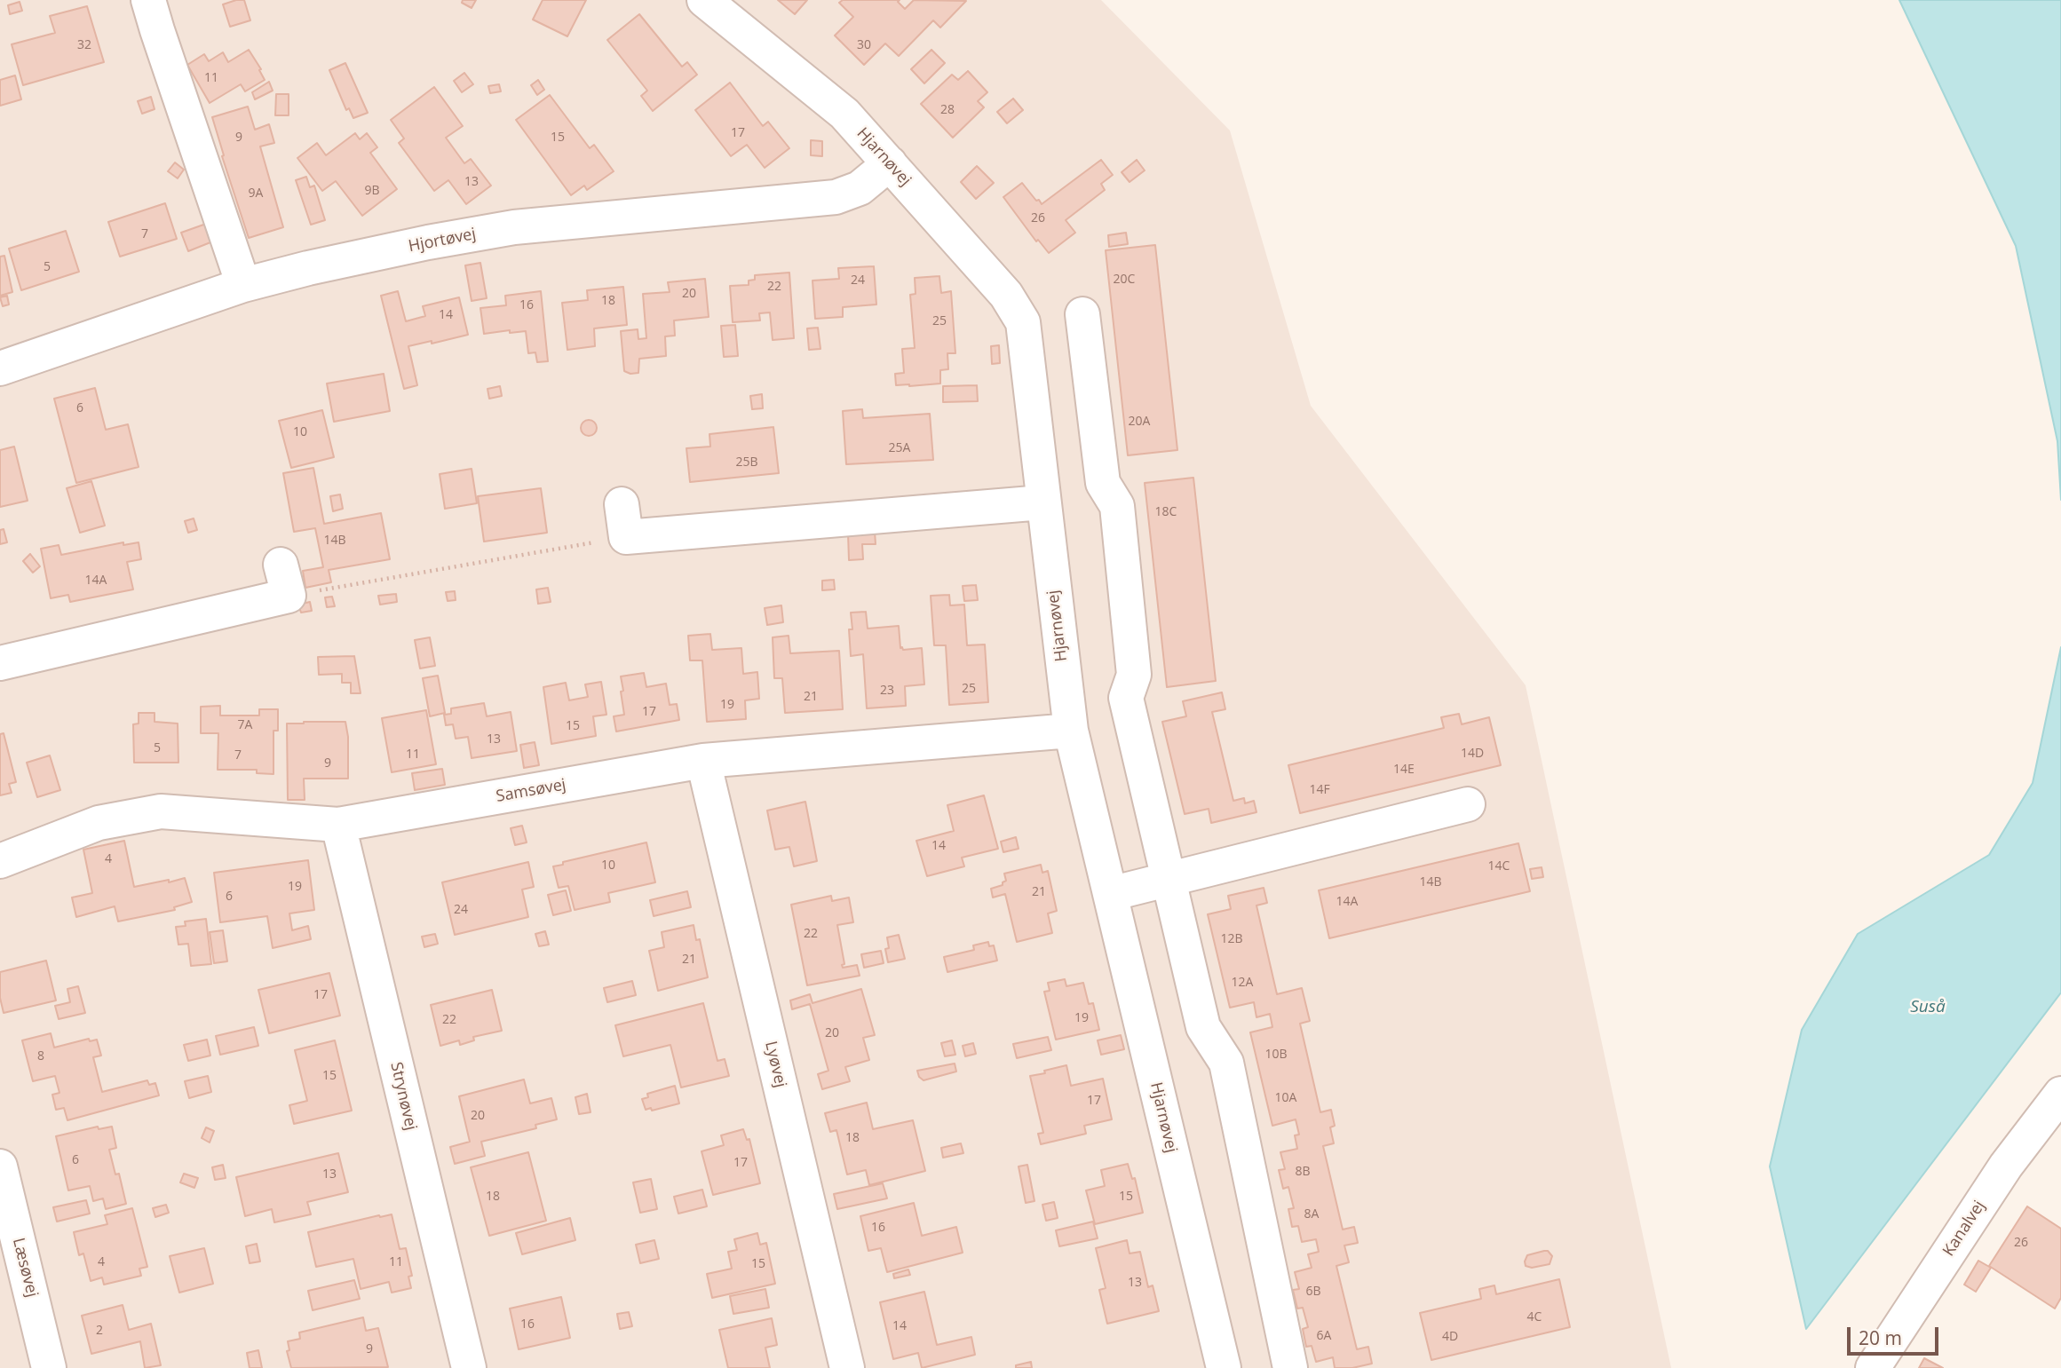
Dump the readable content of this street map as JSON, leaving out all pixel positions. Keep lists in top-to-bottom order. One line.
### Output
{"streets":{"street":["Hjarnøvej","Hjortøvej","Samsøvej","Lyøvej","Strynøvej","Kanalvej","Læsøvej"]},"crossings":[["Hjarnøvej","Hjortøvej"],["Hjarnøvej","Samsøvej"],["Samsøvej","Lyøvej"],["Samsøvej","Strynøvej"]],"water":["Suså"],"house_numbers":["32","30","11","28","17","9","15","13","9B","9A","26","7","5","20C","24","22","20","18","16","14","25","6","20A","10","25A","25B","18C","14B","14A","25","23","21","19","17","7A","15","13","5","14D","11","7","9","14E","14F","14","4","10","14C","14B","19","21","6","14A","24","22","12B","21","12A","17","19","22","20","10B","8","15","10A","17","20","18","6","17","8B","13","18","15","8A","16","26","4","11","15","13","6B","4C","16","14","2","6A","4D","9"],"scale_bar":"20 m"}
